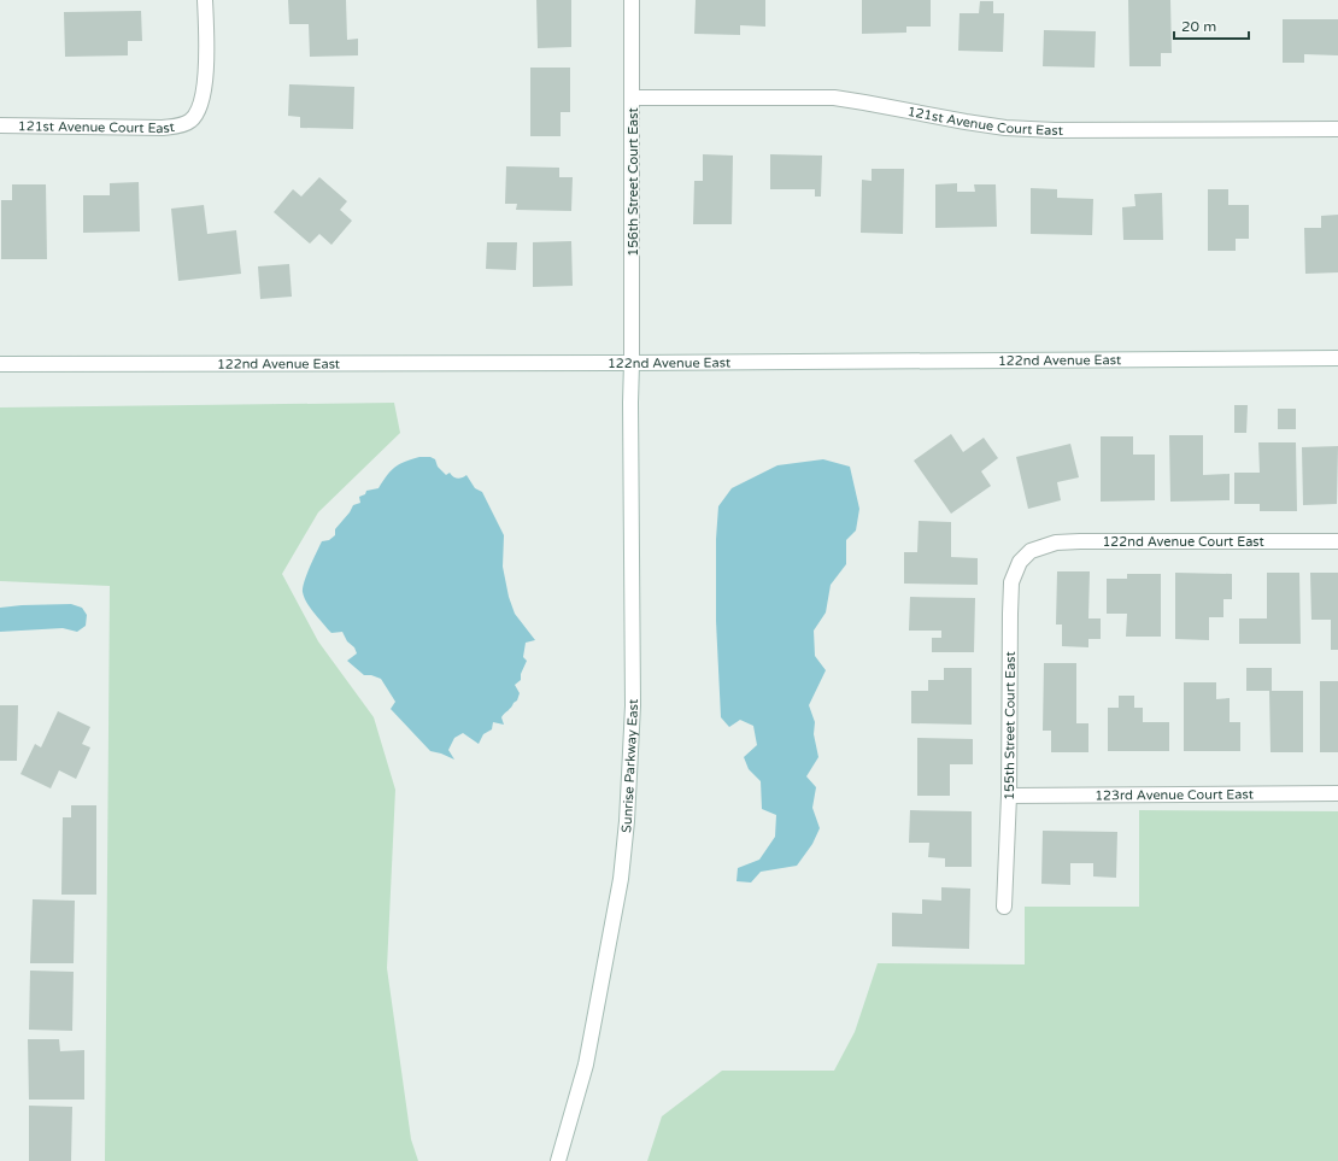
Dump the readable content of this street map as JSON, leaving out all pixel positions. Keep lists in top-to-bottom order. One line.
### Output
{"streets":{"street":["121st Avenue Court East","156th Street Court East","122nd Avenue East","122nd Avenue Court East","155th Street Court East","Sunrise Parkway East","123rd Avenue Court East"]},"crossings":[["121st Avenue Court East","156th Street Court East"],["156th Street Court East","122nd Avenue East"],["156th Street Court East","Sunrise Parkway East"],["122nd Avenue East","Sunrise Parkway East"],["122nd Avenue Court East","155th Street Court East"],["155th Street Court East","123rd Avenue Court East"]],"scale_bar":"20 m"}
